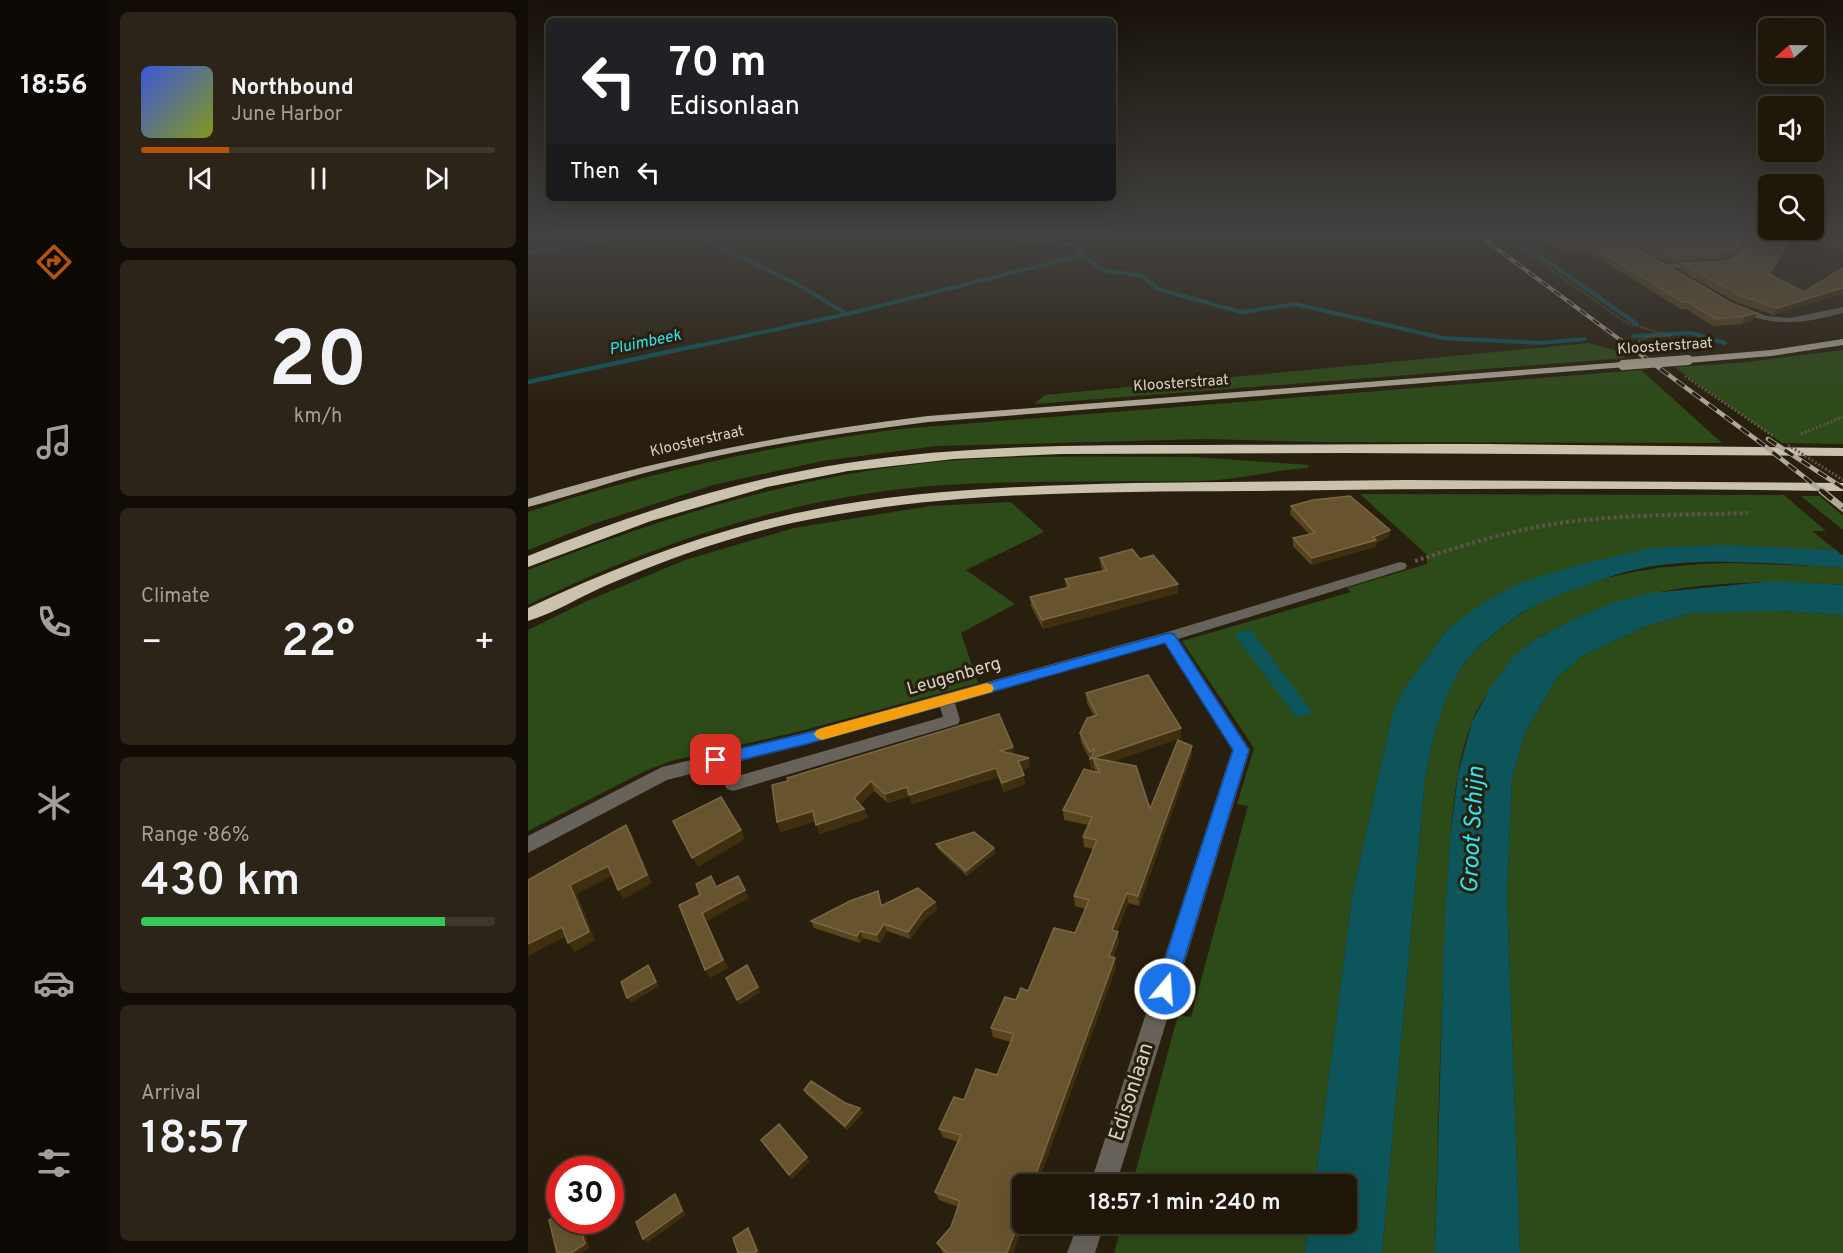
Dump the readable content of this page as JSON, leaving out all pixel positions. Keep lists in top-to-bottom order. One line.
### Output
{"streets":{"main road":["Kloosterstraat"],"street":["Leugenberg","Edisonlaan"]},"crossings":[["Leugenberg","Edisonlaan"]],"water":["Pluimbeek","Groot Schijn"],"north":"left","page":{"tabs":"18:56","turn":["70 m","Edisonlaan"],"song":["Northbound","June Harbor"],"then":"Then","tile":[["20","km/h"],"Climate",["Range · 86%","430 km"],["Arrival","18:57"]],"heat":["−","22°","+"],"limit":"30","trip":"18:57 · 1 min · 240 m"}}
